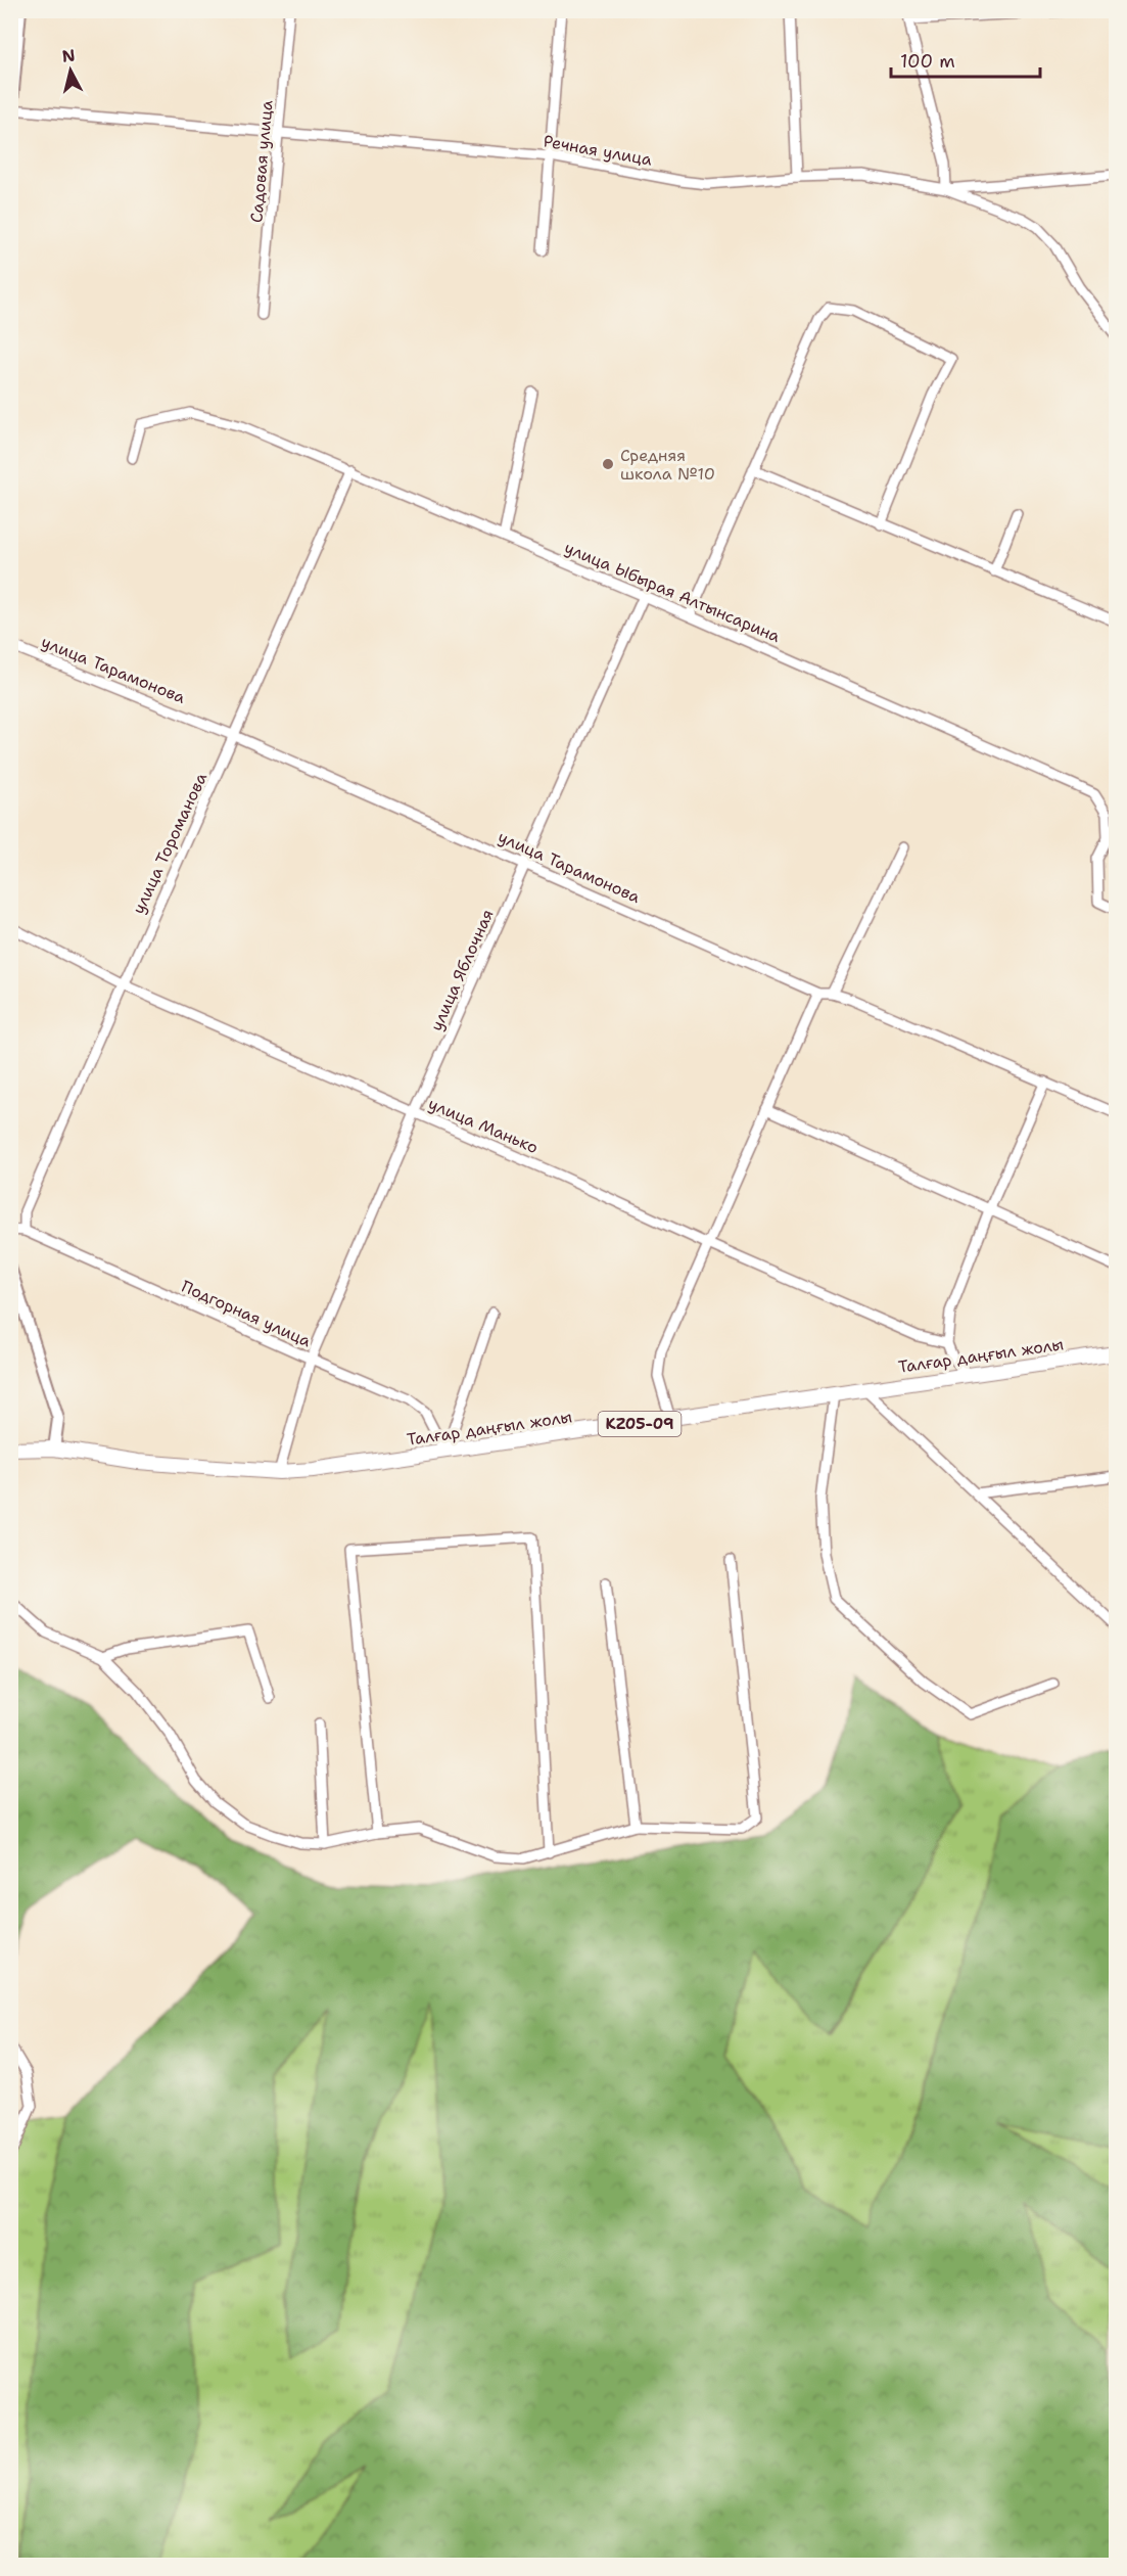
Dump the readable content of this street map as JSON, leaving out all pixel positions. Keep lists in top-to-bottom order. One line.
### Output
{"streets":{"main road":["Талғар даңғыл жолы","KZ05-09"],"street":["Речная улица","Садовая улица","улица Ыбырая Алтынсарина","улица Тарамонова","улица Тороманова","улица Яблочная","улица Манько","Подгорная улица"]},"crossings":[["Речная улица","Садовая улица"],["улица Ыбырая Алтынсарина","улица Тороманова"],["улица Ыбырая Алтынсарина","улица Яблочная"],["улица Тарамонова","улица Тороманова"],["улица Тарамонова","улица Яблочная"],["улица Тороманова","улица Манько"],["улица Тороманова","Подгорная улица"],["улица Яблочная","улица Манько"],["улица Яблочная","Подгорная улица"],["улица Яблочная","Талғар даңғыл жолы"],["Подгорная улица","Талғар даңғыл жолы"]],"places":["Средняя школа №10"],"scale_bar":"100 m","north":"top"}
